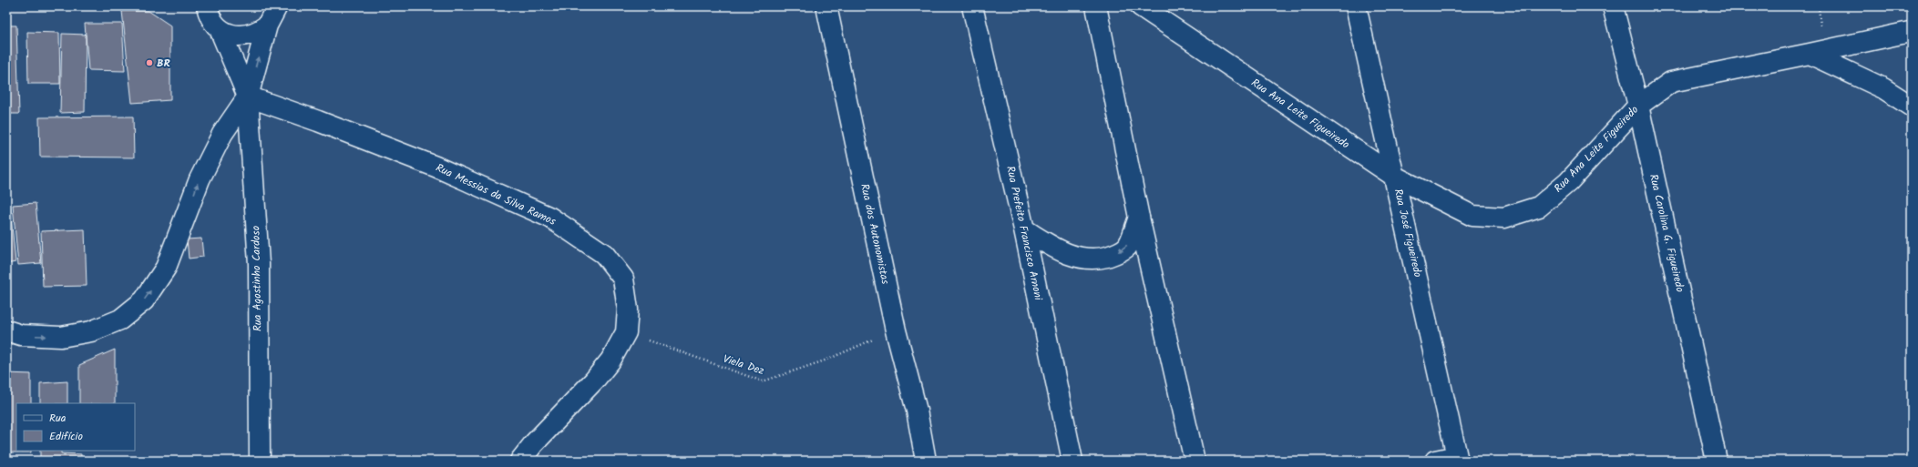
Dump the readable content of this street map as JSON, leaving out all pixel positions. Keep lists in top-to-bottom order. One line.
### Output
{"streets":{"street":["Rua Ana Leite Figueiredo","Rua Messias da Silva Ramos","Rua Prefeito Francisco Arnoni","Rua José Figueiredo","Rua Carolina G. Figueiredo","Rua dos Autonomistas","Rua Agostinho Cardoso"],"path":["Viela Dez"]},"crossings":[["Rua Ana Leite Figueiredo","Rua José Figueiredo"],["Rua Ana Leite Figueiredo","Rua Carolina G. Figueiredo"],["Rua Messias da Silva Ramos","Rua Agostinho Cardoso"],["Rua Messias da Silva Ramos","Viela Dez"],["Rua dos Autonomistas","Viela Dez"]],"places":["BR"],"legend":["Rua","Edifício"]}
